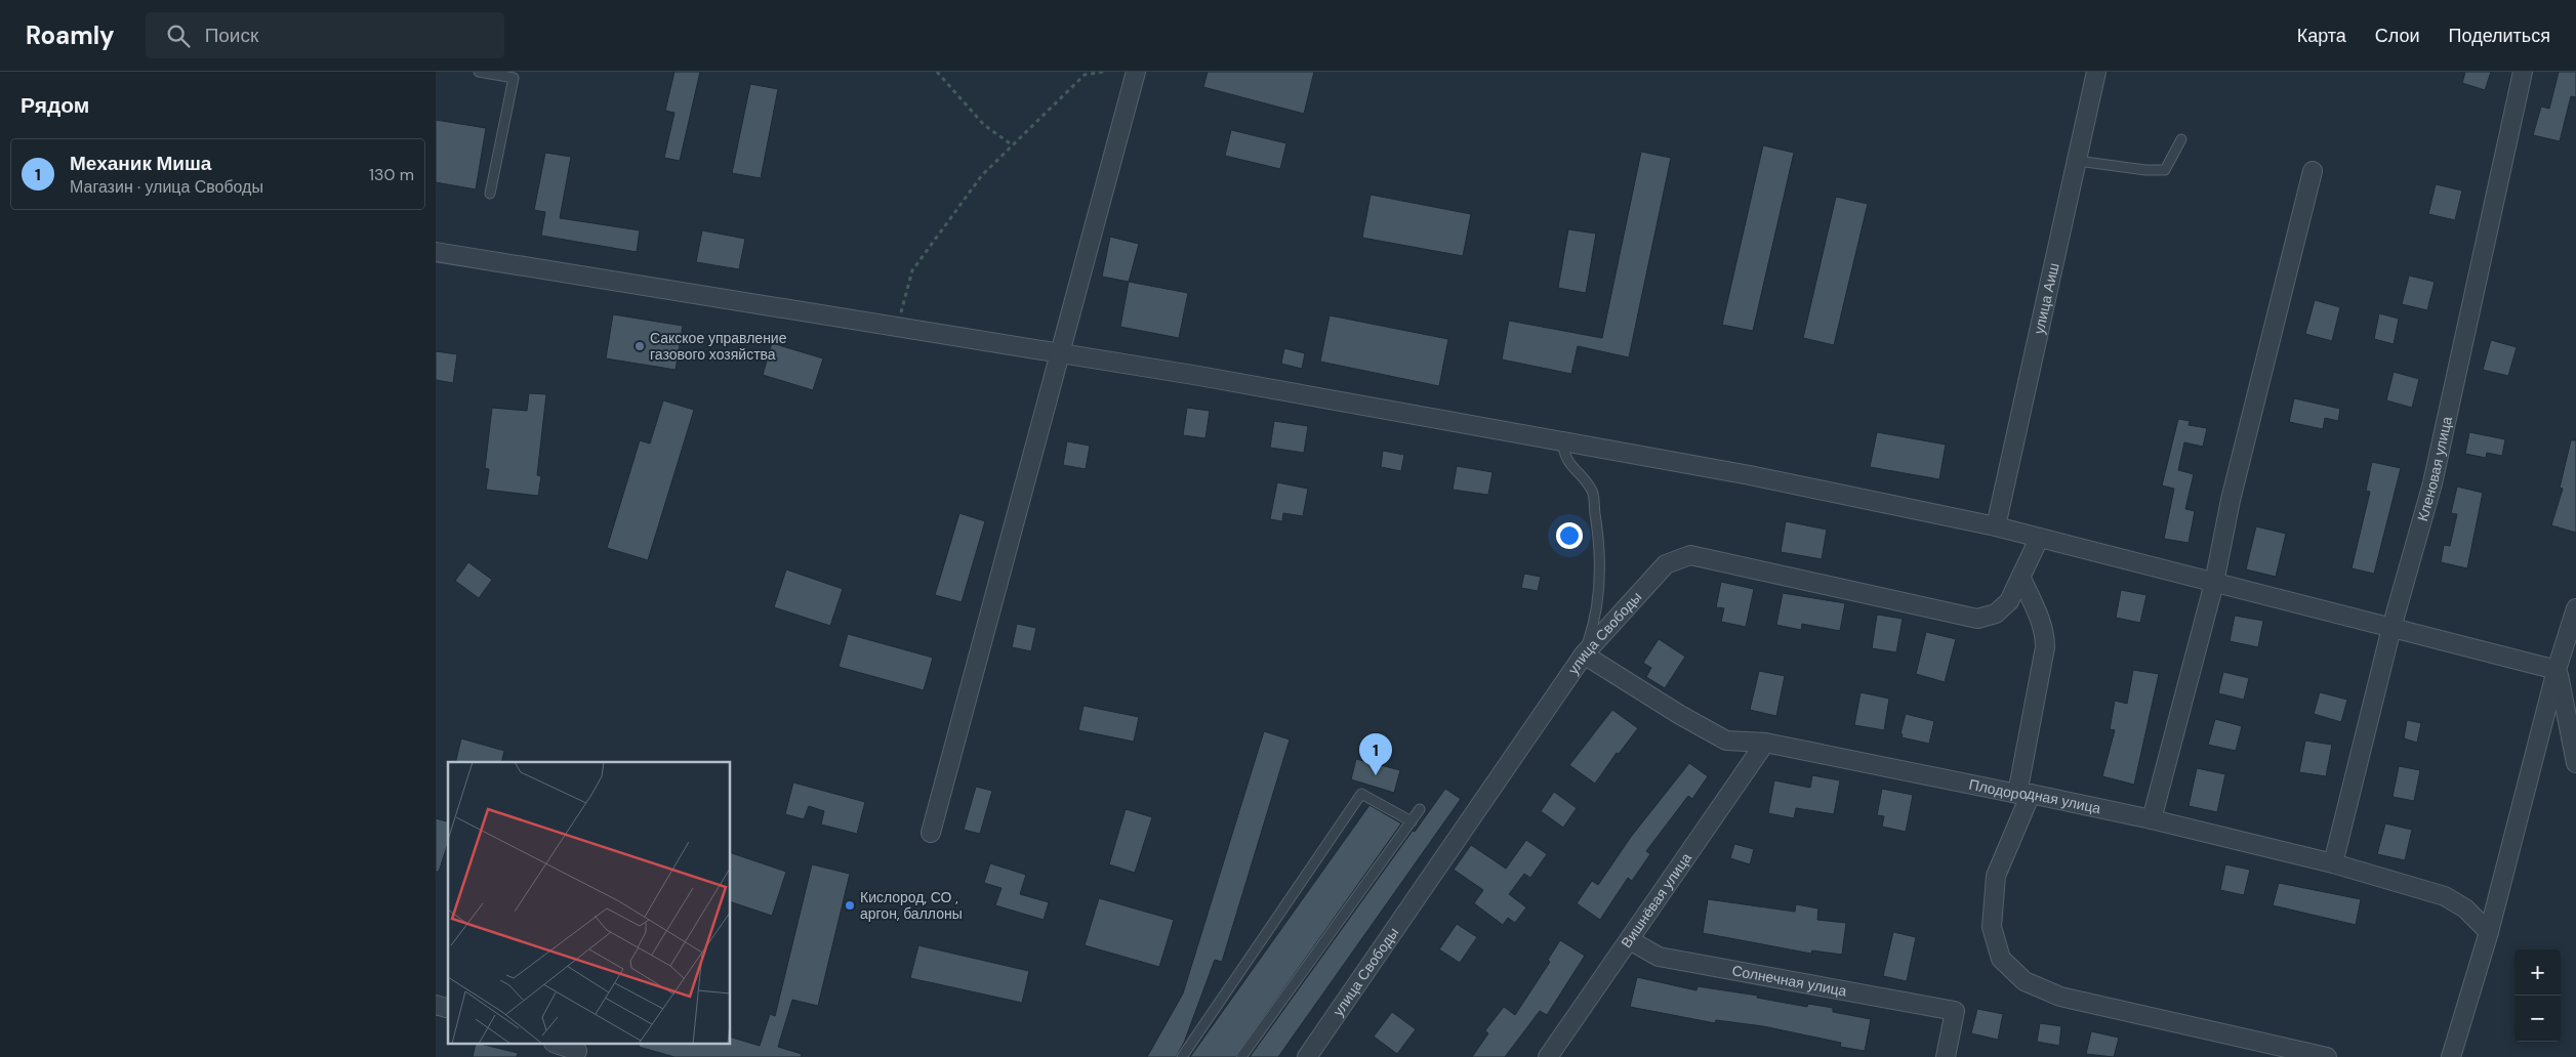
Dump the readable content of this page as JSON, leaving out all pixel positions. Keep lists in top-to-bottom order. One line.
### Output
{"streets":{"street":["улица Аиш","Кленовая улица","улица Свободы","Плодородная улица","Вишнёвая улица","Солнечная улица"]},"crossings":[["Кленовая улица","Плодородная улица"],["улица Свободы","Плодородная улица"],["Плодородная улица","Вишнёвая улица"],["Вишнёвая улица","Солнечная улица"]],"places":["Сакское управление газового хозяйства","Кислород, СО , аргон, баллоны"],"page":{"header":"Roamly","search":"Поиск","nav":["Карта","Слои","Поделиться"],"heading":"Рядом","list":[{"mark":"1","name":"Механик Миша","note":"Магазин · улица Свободы","value":"130 m"}],"pins":"1","map_buttons":["+","−"]}}
